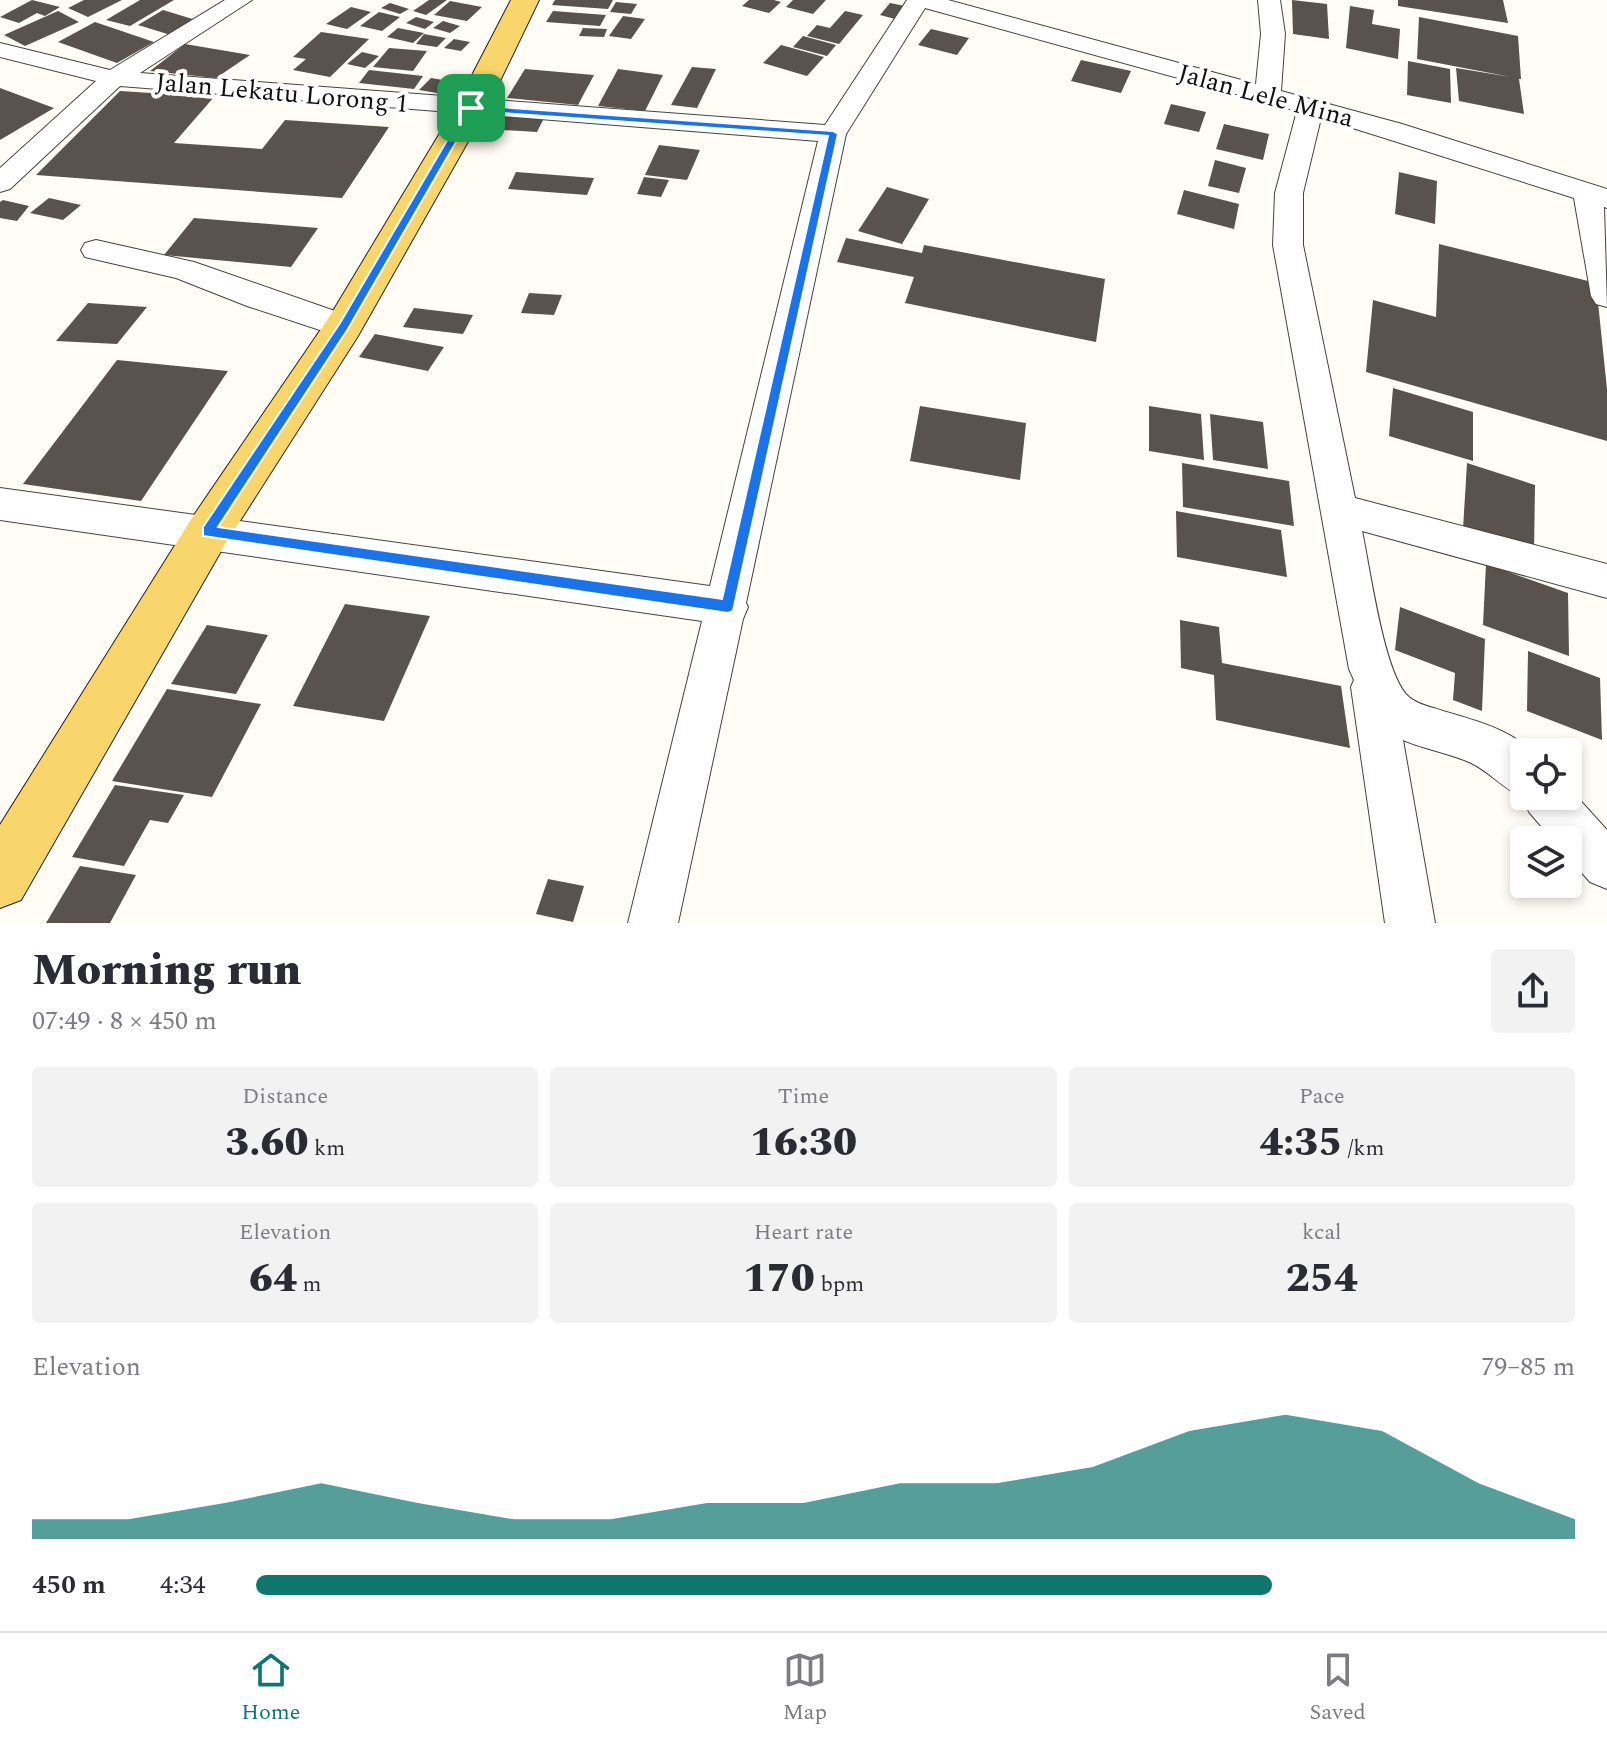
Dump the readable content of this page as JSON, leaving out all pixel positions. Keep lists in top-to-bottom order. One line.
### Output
{"streets":{"street":["Jalan Lekatu Lorong 1","Jalan Lele Mina"]},"page":{"heading":["Morning run","07:49 · 8 × 450 m"],"stats":[["Distance","3.60 km"],["Time","16:30"],["Pace","4:35 /km"],["Elevation","64 m"],["Heart rate","170 bpm"],["kcal","254"]],"chart":["Elevation","79–85 m"],"list":[{"name":"450 m","note":"4:34"}],"tabs":["Home","Map","Saved"]}}
